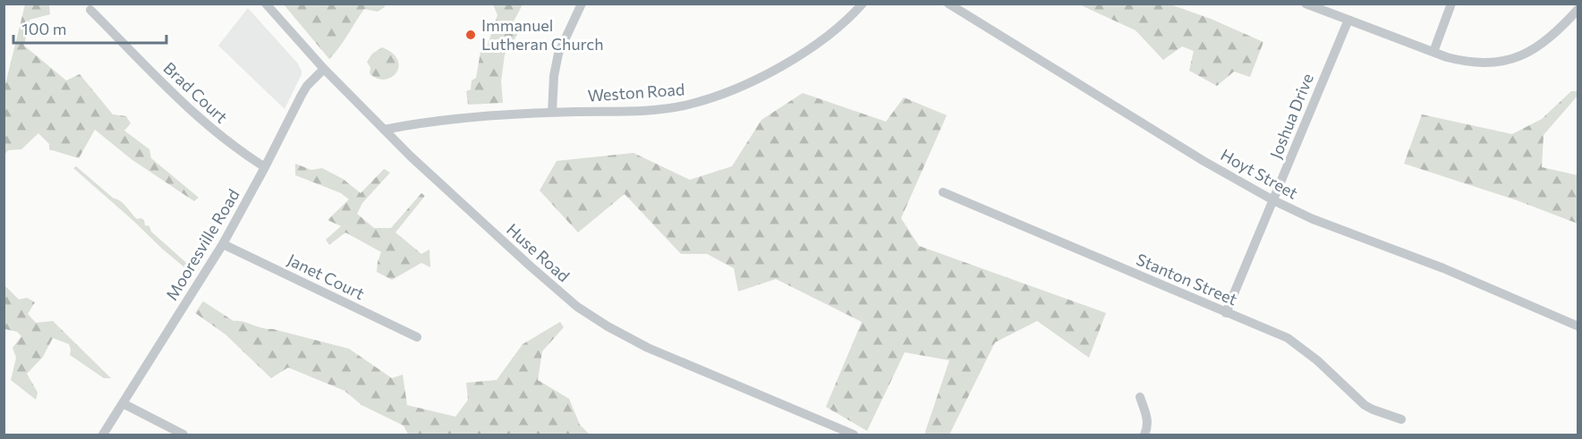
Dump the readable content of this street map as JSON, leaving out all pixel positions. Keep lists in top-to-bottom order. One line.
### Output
{"streets":{"street":["Brad Court","Weston Road","Joshua Drive","Hoyt Street","Mooresville Road","Huse Road","Janet Court","Stanton Street"]},"crossings":[["Brad Court","Mooresville Road"],["Weston Road","Huse Road"],["Joshua Drive","Hoyt Street"],["Joshua Drive","Stanton Street"],["Mooresville Road","Huse Road"],["Mooresville Road","Janet Court"]],"places":["Immanuel Lutheran Church"],"scale_bar":"100 m"}
